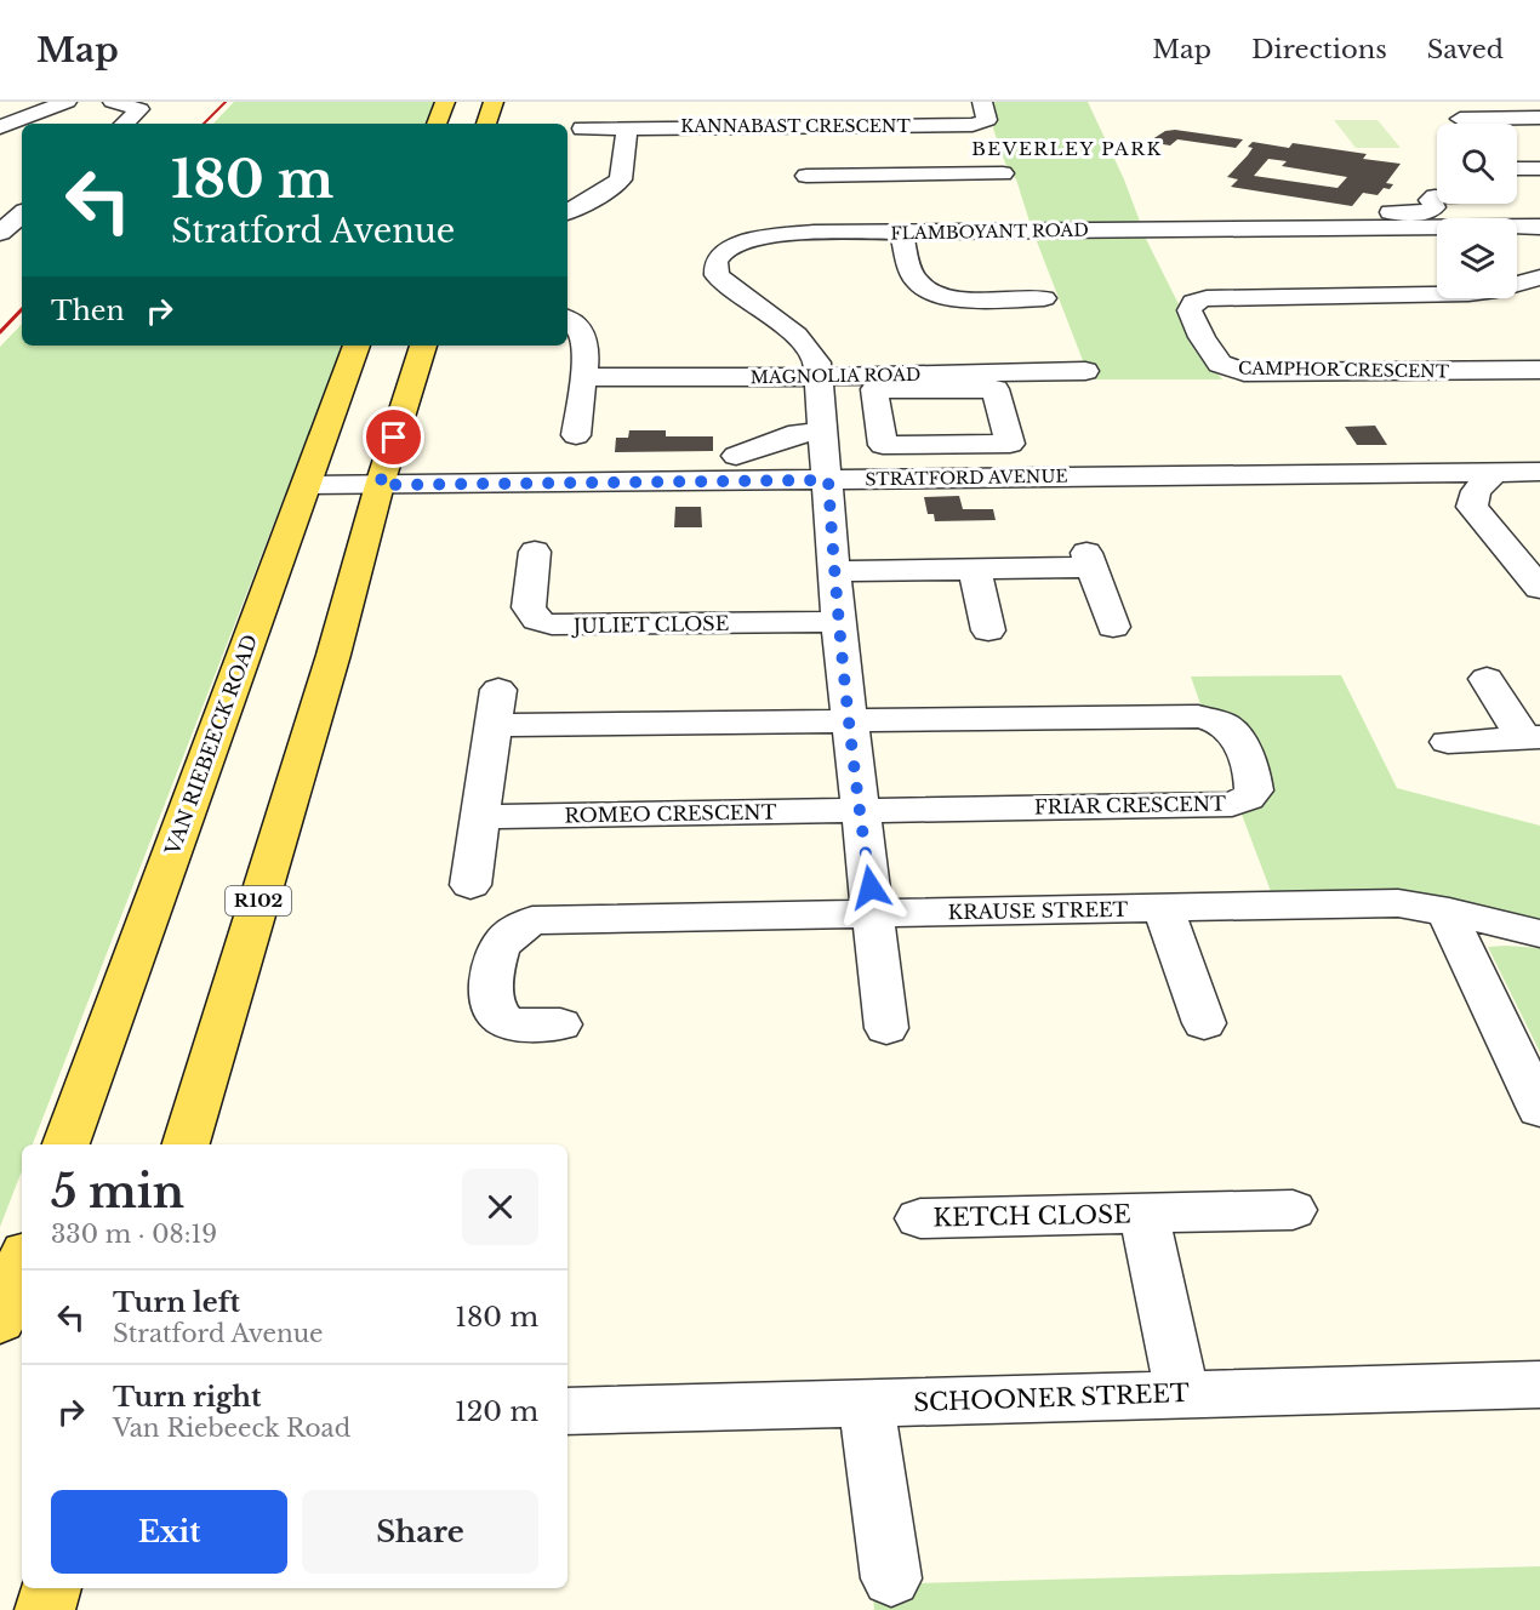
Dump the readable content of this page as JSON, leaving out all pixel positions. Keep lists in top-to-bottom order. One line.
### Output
{"streets":{"main road":["VAN RIEBEECK ROAD","R102"],"street":["KANNABAST CRESCENT","FLAMBOYANT ROAD","CAMPHOR CRESCENT","MAGNOLIA ROAD","STRATFORD AVENUE","JULIET CLOSE","FRIAR CRESCENT","ROMEO CRESCENT","KRAUSE STREET","KETCH CLOSE","SCHOONER STREET"]},"crossings":[["FLAMBOYANT ROAD","MAGNOLIA ROAD"],["FLAMBOYANT ROAD","STRATFORD AVENUE"],["FLAMBOYANT ROAD","JULIET CLOSE"],["FLAMBOYANT ROAD","FRIAR CRESCENT"],["FLAMBOYANT ROAD","ROMEO CRESCENT"],["FLAMBOYANT ROAD","KRAUSE STREET"],["STRATFORD AVENUE","VAN RIEBEECK ROAD"],["STRATFORD AVENUE","R102"],["FRIAR CRESCENT","ROMEO CRESCENT"],["KETCH CLOSE","SCHOONER STREET"]],"districts":["BEVERLEY PARK"],"page":{"header":"Map","nav":["Map","Directions","Saved"],"turn":["180 m","Stratford Avenue"],"then":"Then","heading":["5 min","330 m · 08:19"],"list":[{"name":"Turn left","note":"Stratford Avenue","value":"180 m"},{"name":"Turn right","note":"Van Riebeeck Road","value":"120 m"}],"buttons":["Exit","Share"]}}
